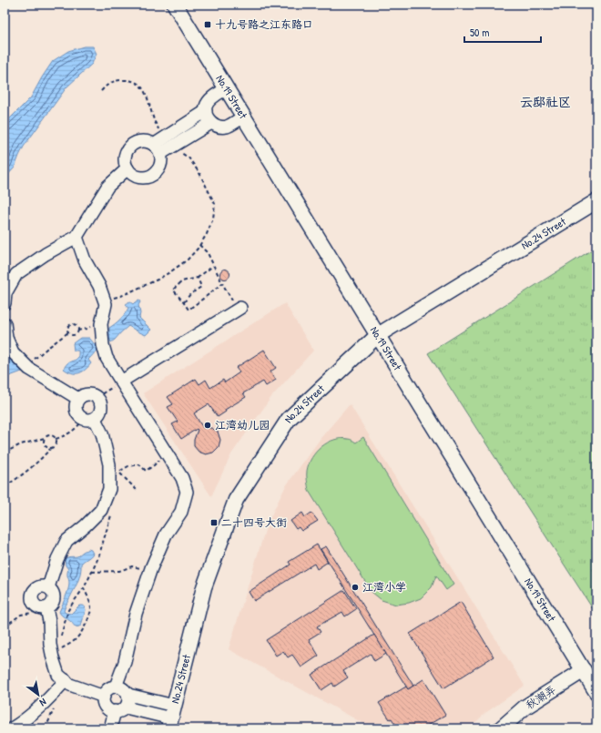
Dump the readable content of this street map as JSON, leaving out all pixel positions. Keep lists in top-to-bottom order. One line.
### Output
{"streets":{"street":["No.19 Street","No.24 Street","秋潮弄"]},"crossings":[["No.19 Street","No.24 Street"],["No.19 Street","秋潮弄"]],"districts":["云邸社区"],"places":{"transit":["十九号路之江东路口","二十四号大街"],"other":["江湾幼儿园","江湾小学"]},"scale_bar":"50 m","north":"bottom right"}
